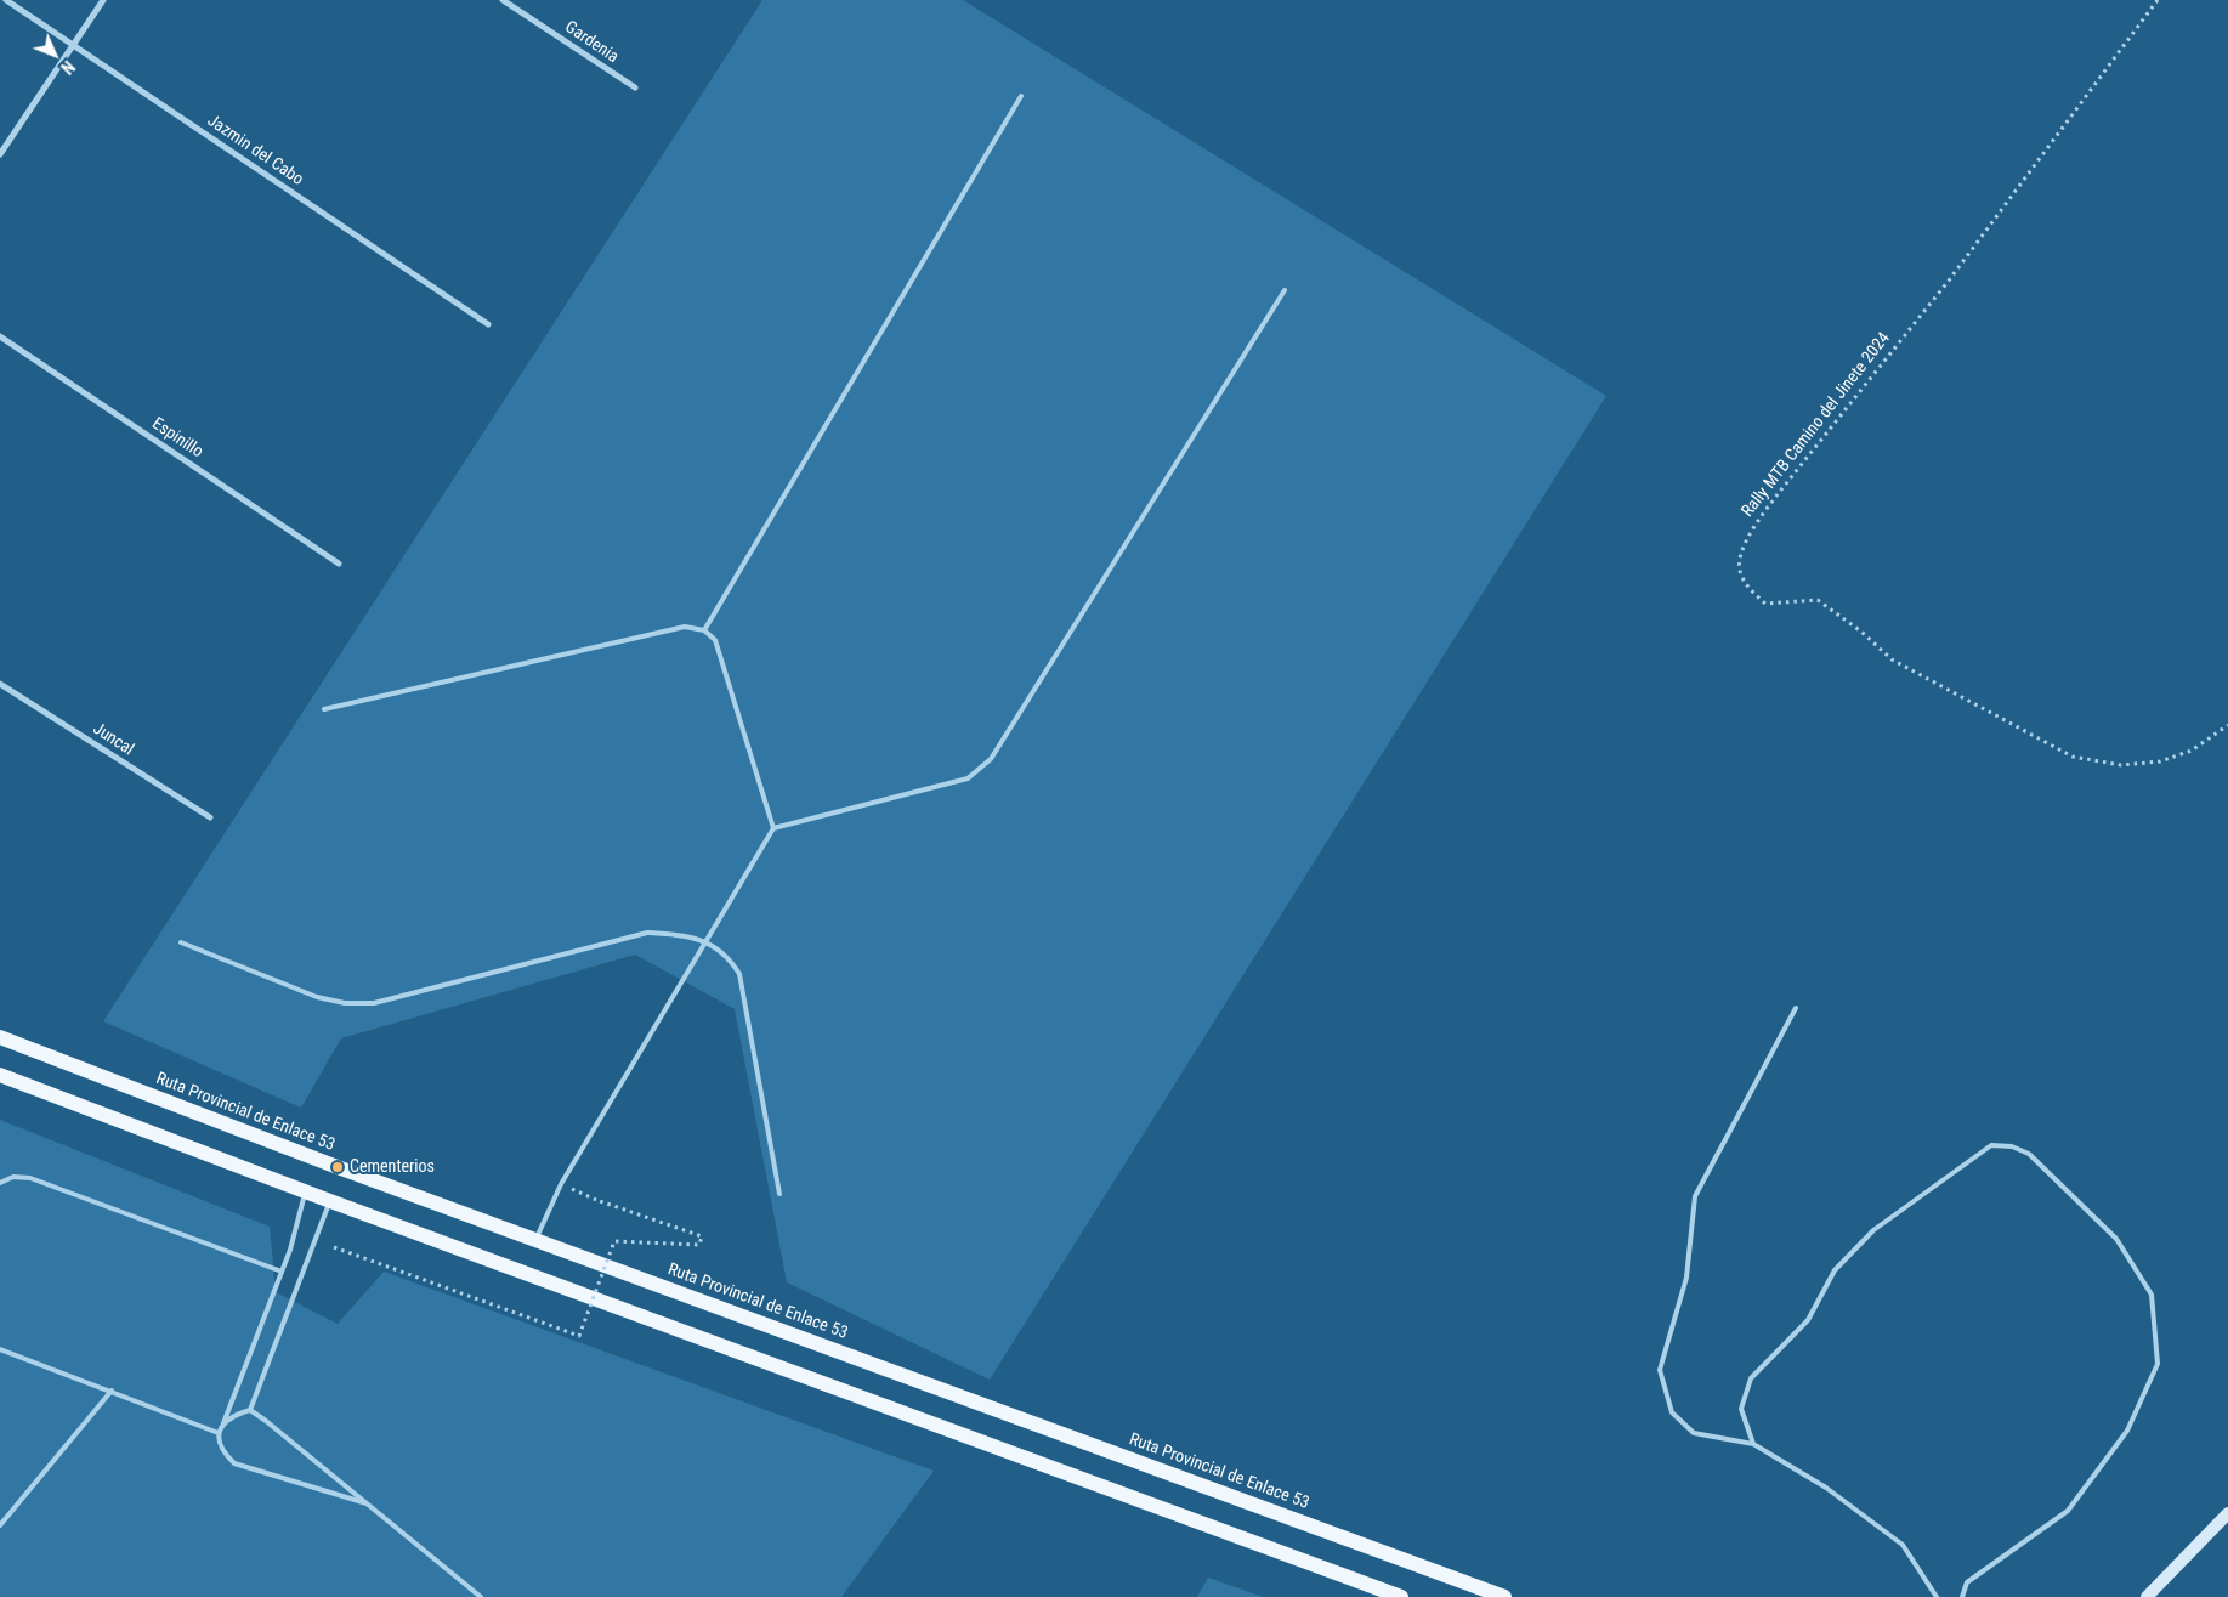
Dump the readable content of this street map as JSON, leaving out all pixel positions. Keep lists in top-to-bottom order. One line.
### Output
{"streets":{"main road":["Ruta Provincial de Enlace 53"],"street":["Gardenia","Jazmin del Cabo","Espinillo","Juncal"],"path":["Rally MTB Camino del Jinete 2024"]},"places":["Cementerios"],"north":"bottom right"}
